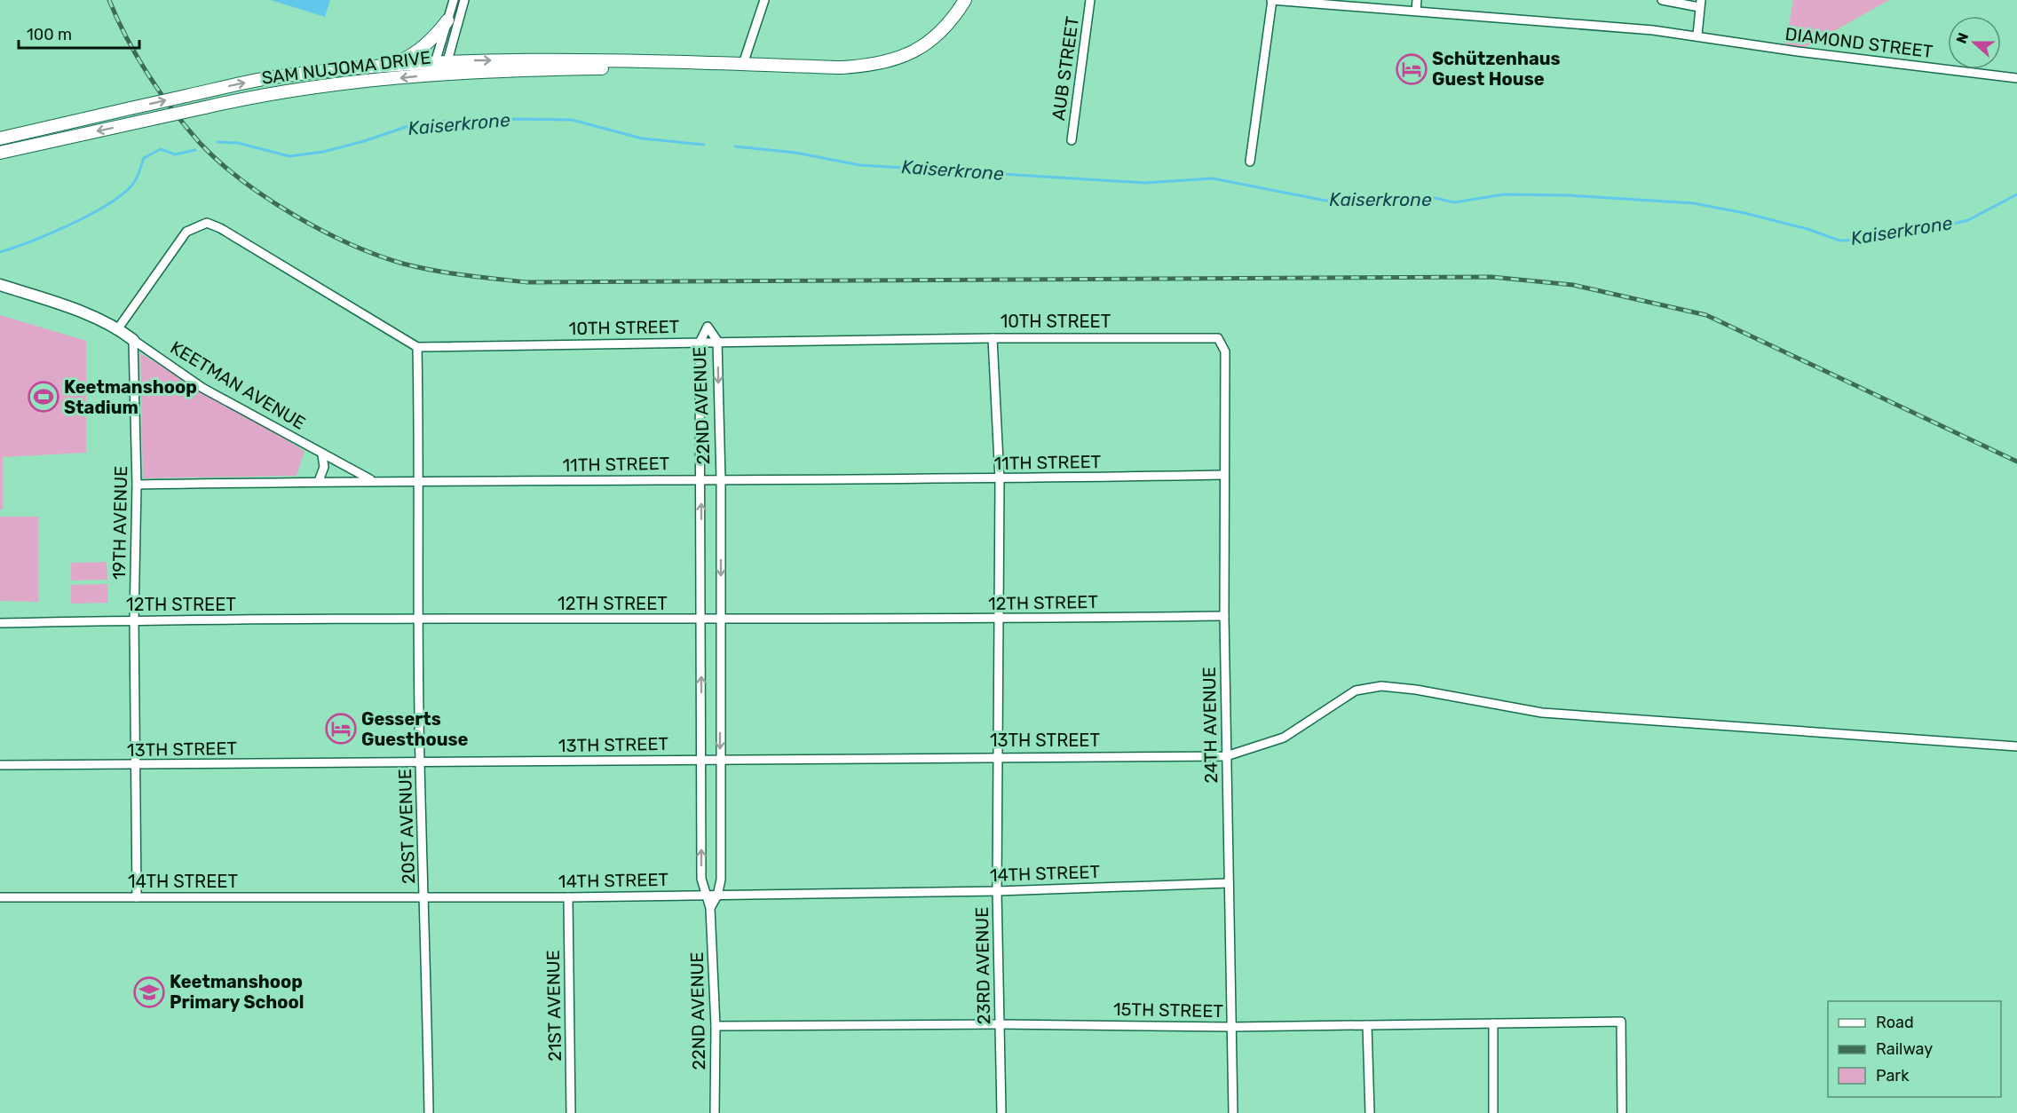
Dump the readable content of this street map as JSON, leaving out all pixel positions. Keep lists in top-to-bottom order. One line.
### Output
{"streets":{"main road":["SAM NUJOMA DRIVE"],"street":["DIAMOND STREET","AUB STREET","10TH STREET","KEETMAN AVENUE","22ND AVENUE","11TH STREET","19TH AVENUE","12TH STREET","24TH AVENUE","13TH STREET","20ST AVENUE","14TH STREET","23RD AVENUE","21ST AVENUE","15TH STREET"]},"crossings":[["10TH STREET","22ND AVENUE"],["10TH STREET","24TH AVENUE"],["10TH STREET","20ST AVENUE"],["10TH STREET","23RD AVENUE"],["KEETMAN AVENUE","11TH STREET"],["KEETMAN AVENUE","19TH AVENUE"],["22ND AVENUE","11TH STREET"],["22ND AVENUE","12TH STREET"],["22ND AVENUE","13TH STREET"],["22ND AVENUE","14TH STREET"],["22ND AVENUE","15TH STREET"],["11TH STREET","19TH AVENUE"],["11TH STREET","24TH AVENUE"],["11TH STREET","20ST AVENUE"],["11TH STREET","23RD AVENUE"],["19TH AVENUE","12TH STREET"],["19TH AVENUE","13TH STREET"],["19TH AVENUE","14TH STREET"],["12TH STREET","24TH AVENUE"],["12TH STREET","20ST AVENUE"],["12TH STREET","23RD AVENUE"],["24TH AVENUE","13TH STREET"],["24TH AVENUE","14TH STREET"],["24TH AVENUE","15TH STREET"],["13TH STREET","20ST AVENUE"],["13TH STREET","23RD AVENUE"],["20ST AVENUE","14TH STREET"],["14TH STREET","23RD AVENUE"],["14TH STREET","21ST AVENUE"],["23RD AVENUE","15TH STREET"]],"water":["Kaiserkrone"],"places":{"hotel":["Schützenhaus Guest House","Gesserts Guesthouse"],"sports":["Keetmanshoop Stadium"],"school or university":["Keetmanshoop Primary School"]},"legend":["Road","Railway","Park"],"scale_bar":"100 m","north":"left"}
